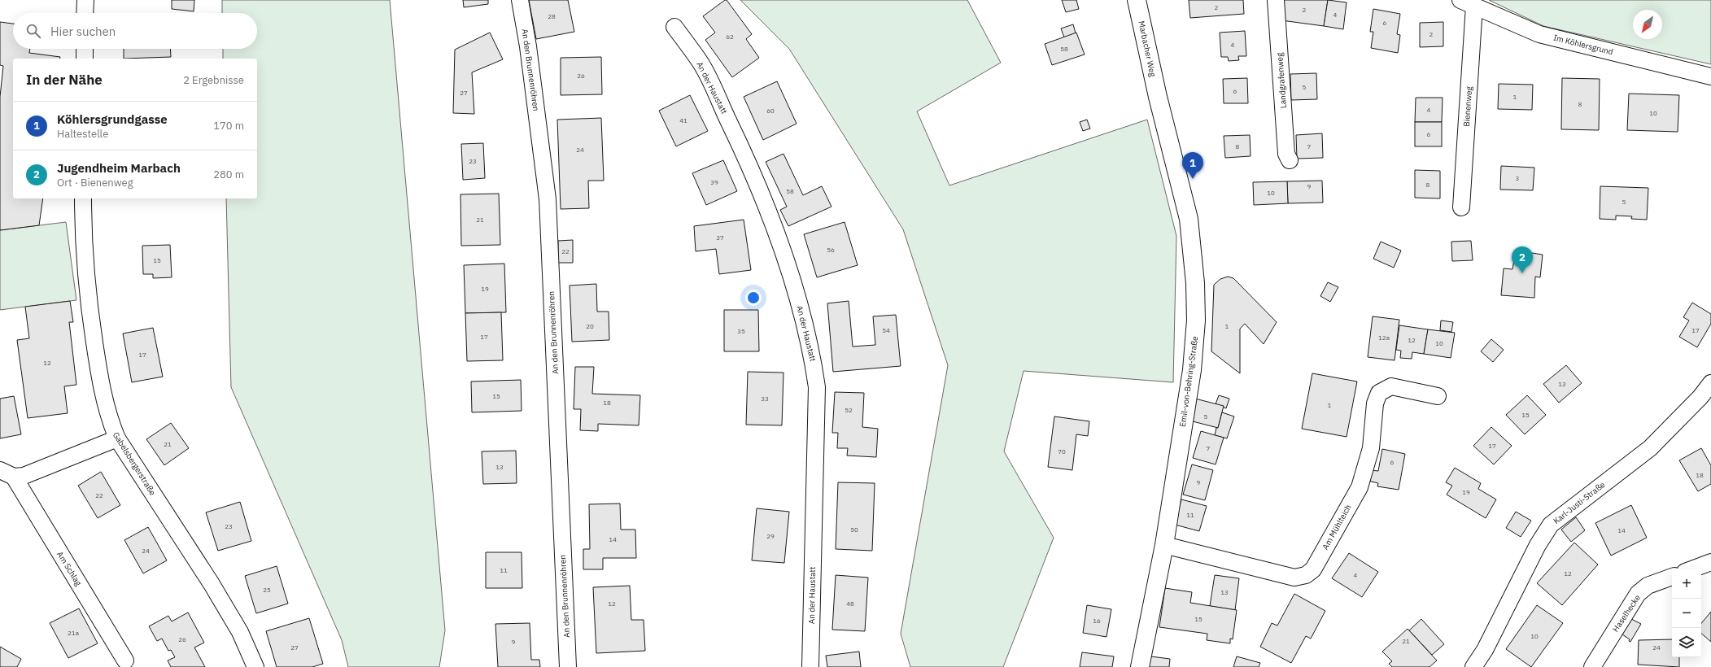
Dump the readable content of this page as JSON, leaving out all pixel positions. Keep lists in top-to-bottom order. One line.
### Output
{"streets":{"main road":["Marbacher Weg","Emil-von-Behring-Straße"],"street":["Im Köhlersgrund","An den Brunnenröhren","Landgrafenweg","An der Haustatt","Bienenweg","Gabelsbergerstraße","Karl-Justi-Straße","Am Mühlteich","Am Schlag","Haselhecke"]},"crossings":[["Im Köhlersgrund","Bienenweg"],["Marbacher Weg","Emil-von-Behring-Straße"],["Emil-von-Behring-Straße","Am Mühlteich"],["Gabelsbergerstraße","Am Schlag"]],"house_numbers":["2","2","4","28","6","2","62","4","58","26","5","6","27","1","8","4","60","10","41","6","8","7","24","23","3","39","8","9","58","10","5","21","37","56","22","15","19","20","1","54","17","35","17","12a","12","10","17","12","13","15","33","18","1","52","15","5","21","17","7","70","6","13","18","9","19","22","11","23","50","14","29","14","24","11","12","4","25","13","12","48","15","16","21a","10","26","21","9","27","24"],"north":"bottom left","page":{"search":"Hier suchen","heading":["In der Nähe","2 Ergebnisse"],"list":[{"mark":"1","name":"Köhlersgrundgasse","note":"Haltestelle","value":"170 m"},{"mark":"2","name":"Jugendheim Marbach","note":"Ort · Bienenweg","value":"280 m"}],"pins":["1","2"],"map_buttons":["+","−"]}}
